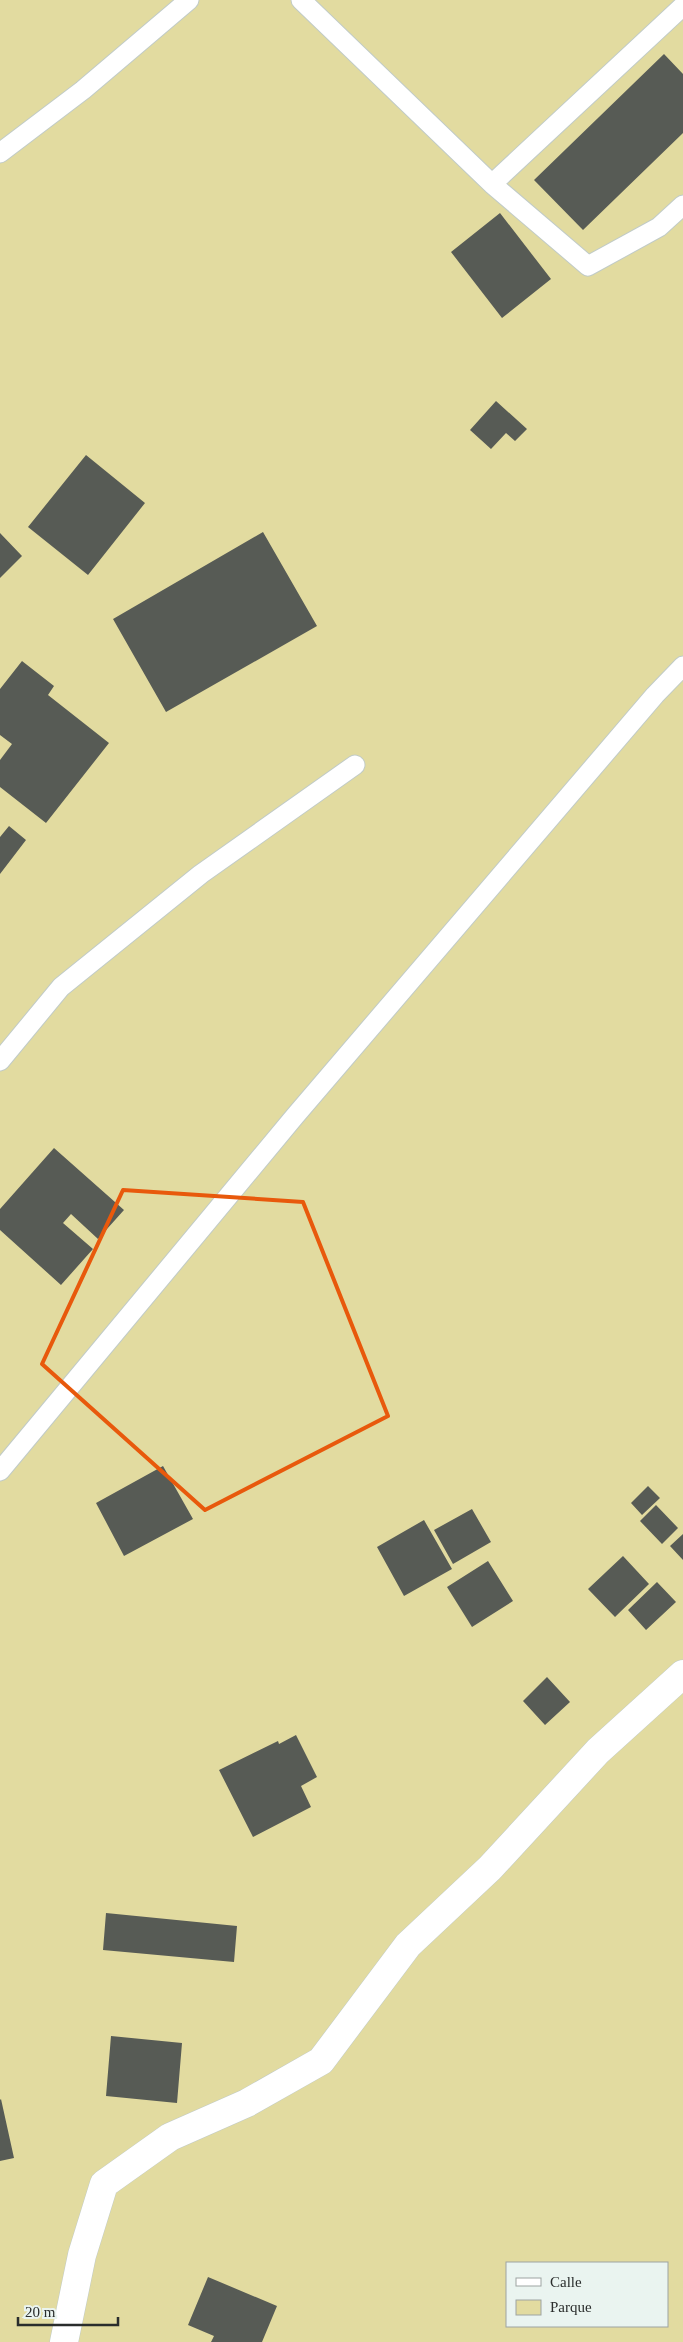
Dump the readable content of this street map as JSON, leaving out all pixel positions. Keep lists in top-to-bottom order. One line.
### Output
{"legend":["Calle","Parque"],"scale_bar":"20 m"}
